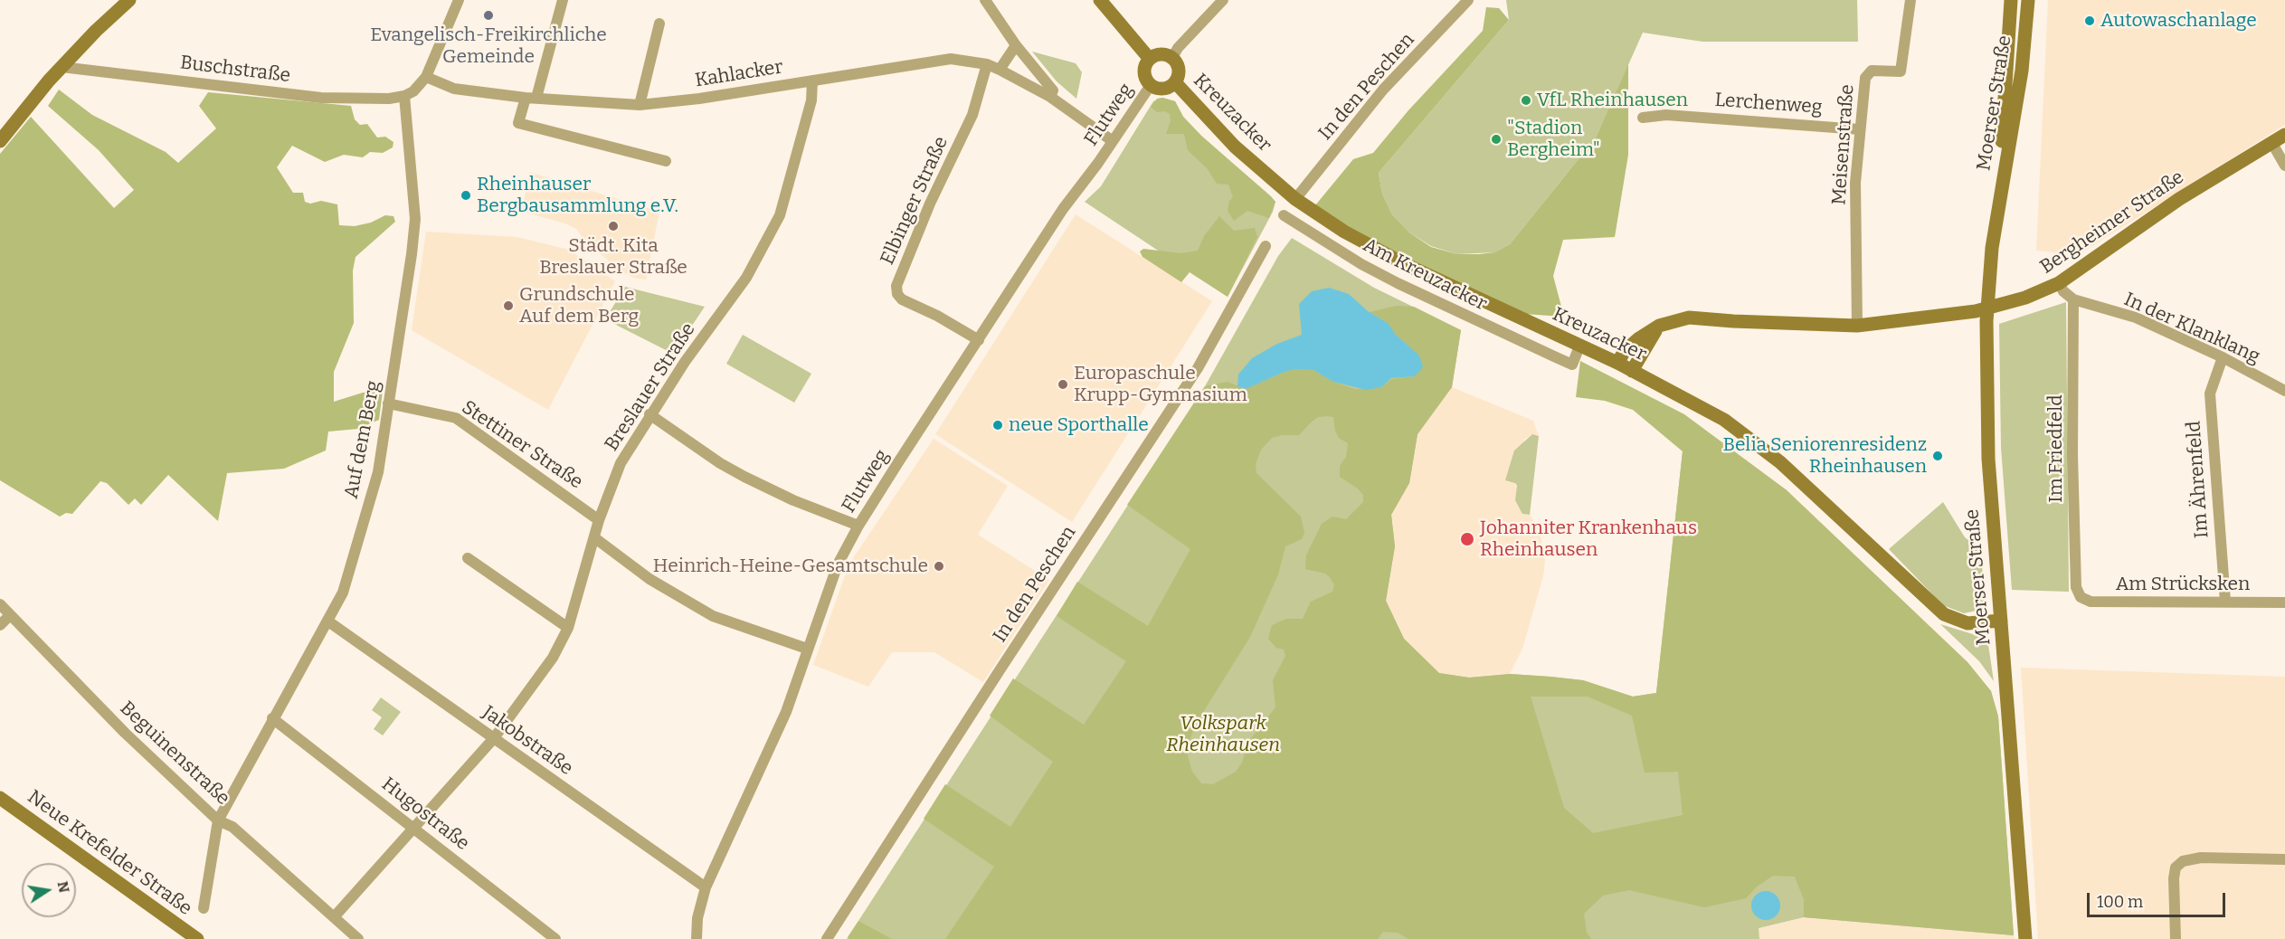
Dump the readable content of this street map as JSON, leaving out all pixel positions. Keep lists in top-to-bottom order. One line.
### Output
{"streets":{"street":["Buschstraße","Kahlacker","In den Peschen","Moerser Straße","Lerchenweg","Kreuzacker","Flutweg","Meisenstraße","Elbinger Straße","Bergheimer Straße","Am Kreuzacker","In der Klanklang","Breslauer Straße","Auf dem Berg","Stettiner Straße","Im Friedfeld","Im Ährenfeld","Am Strücksken","Jakobstraße","Beguinenstraße","Hugostraße","Neue Krefelder Straße"]},"crossings":[["Buschstraße","Auf dem Berg"],["Kahlacker","Flutweg"],["Kahlacker","Elbinger Straße"],["Kahlacker","Breslauer Straße"],["In den Peschen","Kreuzacker"],["Moerser Straße","Kreuzacker"],["Moerser Straße","Bergheimer Straße"],["Lerchenweg","Meisenstraße"],["Kreuzacker","Flutweg"],["Kreuzacker","Bergheimer Straße"],["Kreuzacker","Am Kreuzacker"],["Flutweg","Elbinger Straße"],["Flutweg","Jakobstraße"],["Meisenstraße","Bergheimer Straße"],["In der Klanklang","Im Friedfeld"],["In der Klanklang","Im Ährenfeld"],["Breslauer Straße","Stettiner Straße"],["Breslauer Straße","Jakobstraße"],["Breslauer Straße","Beguinenstraße"],["Breslauer Straße","Hugostraße"],["Auf dem Berg","Stettiner Straße"],["Auf dem Berg","Jakobstraße"],["Auf dem Berg","Beguinenstraße"],["Auf dem Berg","Hugostraße"],["Im Friedfeld","Am Strücksken"],["Im Ährenfeld","Am Strücksken"]],"parks":["Volkspark Rheinhausen"],"places":["Evangelisch-Freikirchliche Gemeinde","Autowaschanlage","VfL Rheinhausen","\"Stadion Bergheim\"","Rheinhauser Bergbausammlung e.V.","Städt. Kita Breslauer Straße","Grundschule Auf dem Berg","Europaschule Krupp-Gymnasium","neue Sporthalle","Belia Seniorenresidenz Rheinhausen","Johanniter Krankenhaus Rheinhausen","Heinrich-Heine-Gesamtschule"],"scale_bar":"100 m","north":"right"}
